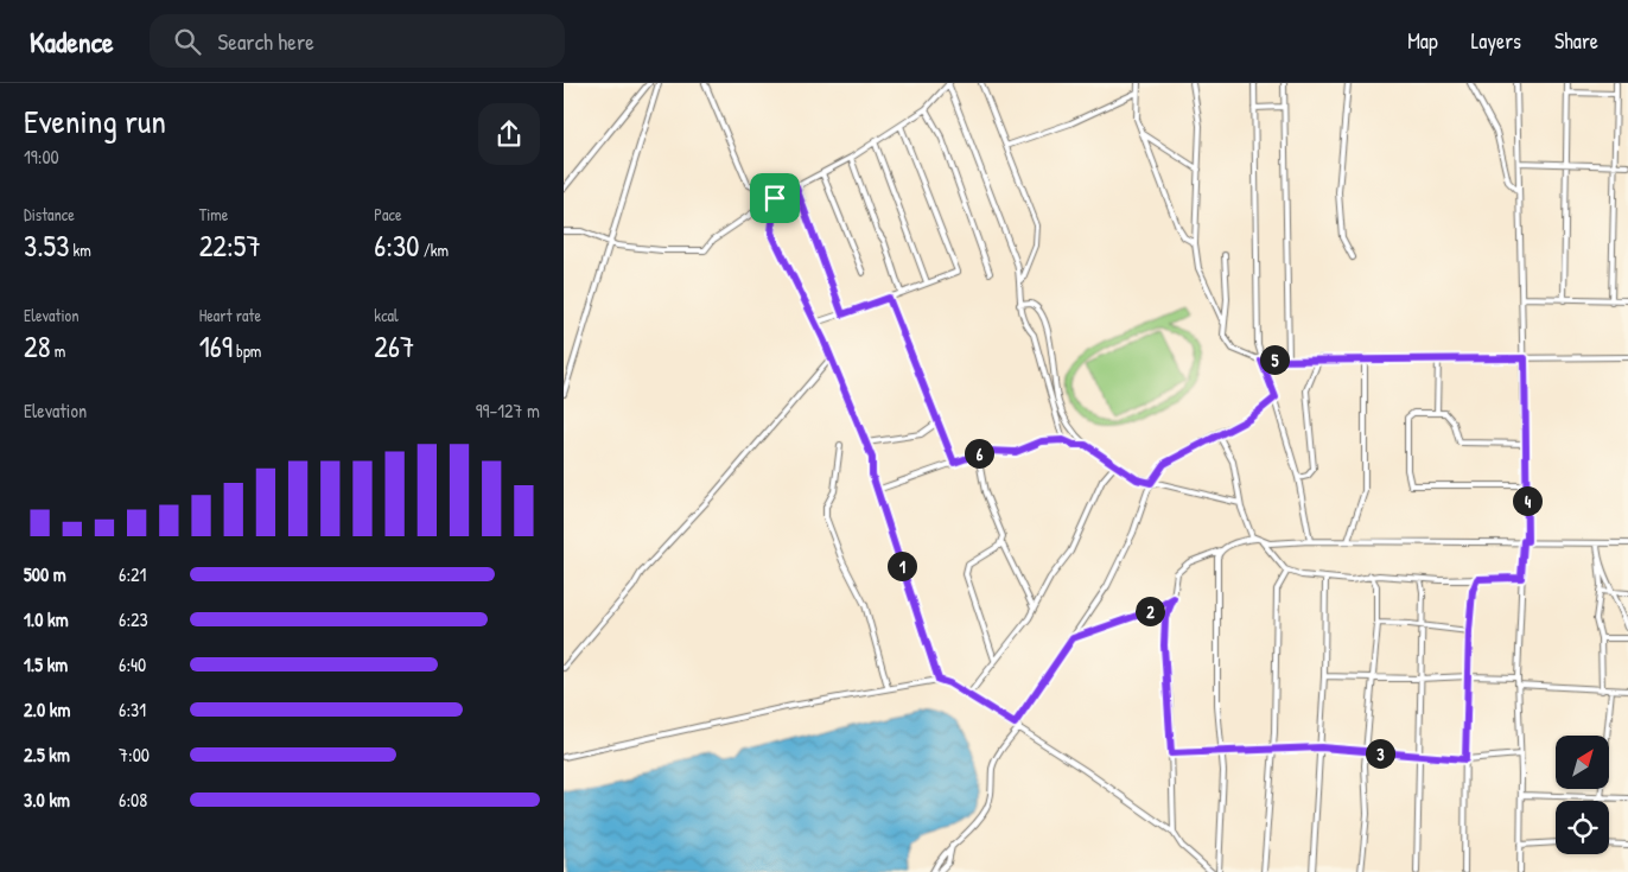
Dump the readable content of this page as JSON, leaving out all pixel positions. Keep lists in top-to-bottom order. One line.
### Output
{"north":"top right","page":{"header":"Kadence","search":"Search here","nav":["Map","Layers","Share"],"heading":["Evening run","19:00"],"stats":[["Distance","3.53 km"],["Time","22:57"],["Pace","6:30 /km"],["Elevation","28 m"],["Heart rate","169 bpm"],["kcal","267"]],"pins":["5","6","4","1","2","3"],"chart":["Elevation","99–127 m"],"list":[{"name":"500 m","note":"6:21"},{"name":"1.0 km","note":"6:23"},{"name":"1.5 km","note":"6:40"},{"name":"2.0 km","note":"6:31"},{"name":"2.5 km","note":"7:00"},{"name":"3.0 km","note":"6:08"}]}}
